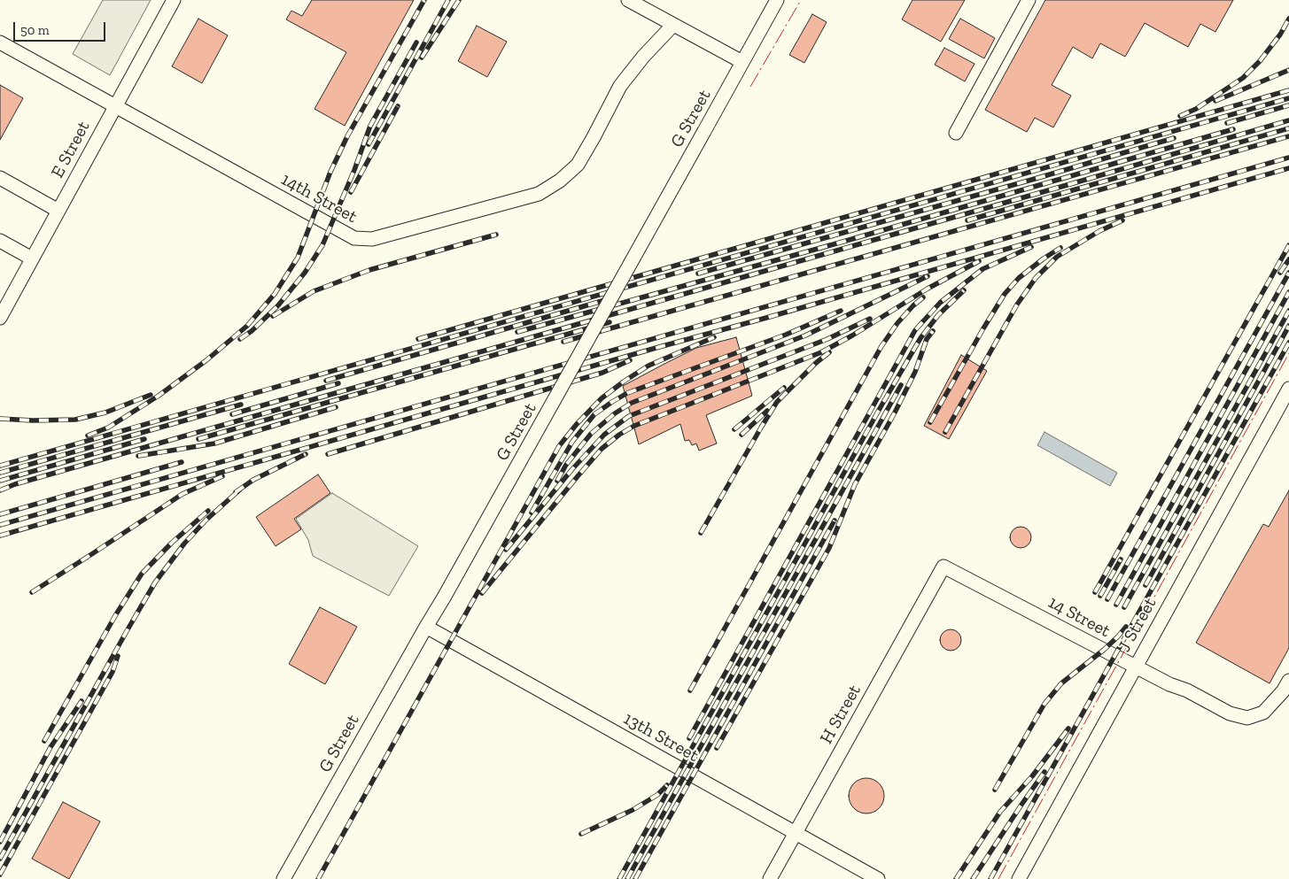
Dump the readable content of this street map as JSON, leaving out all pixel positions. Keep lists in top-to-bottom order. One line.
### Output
{"streets":{"lane":["G Street","E Street","14th Street","14 Street","J Street","H Street","13th Street"]},"crossings":[["G Street","13th Street"],["E Street","14th Street"],["14 Street","J Street"],["14 Street","H Street"],["H Street","13th Street"]],"scale_bar":"50 m"}
